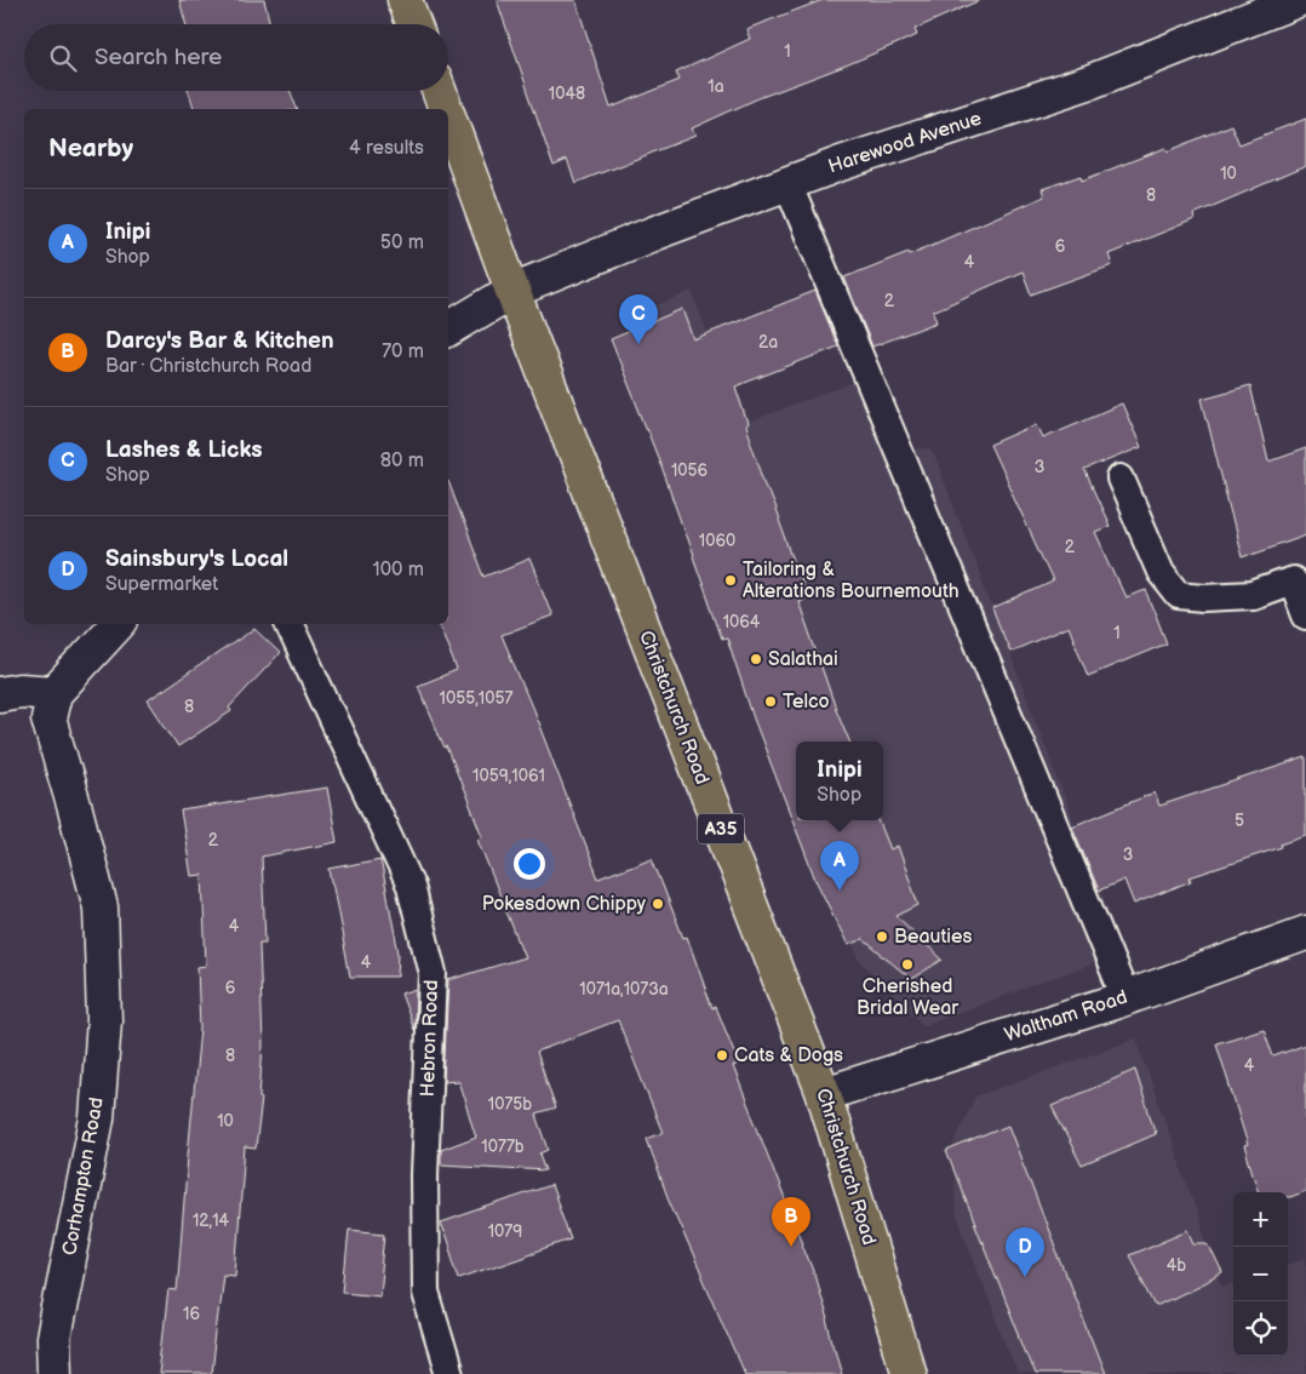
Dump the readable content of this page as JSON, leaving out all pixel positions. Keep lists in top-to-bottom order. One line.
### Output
{"streets":{"main road":["Christchurch Road","A35"],"street":["Harewood Avenue","Waltham Road","Corhampton Road"],"lane":["Hebron Road"]},"crossings":[["Harewood Avenue","Christchurch Road"],["Christchurch Road","Waltham Road"]],"places":["Tailoring & Alterations Bournemouth","Salathai","Telco","Pokesdown Chippy","Beauties","Cherished Bridal Wear","Cats & Dogs"],"house_numbers":["1","1a","1048","10","8","6","4","2","2a","3","1056","1060","2","1064","1","1055,1057","8","1059,1061","5","2","3","4","4","6","1071a,1073a","8","4","1075b","10","1077b","12,14","1079","4b","16"],"page":{"search":"Search here","heading":["Nearby","4 results"],"list":[{"mark":"A","name":"Inipi","note":"Shop","value":"50 m"},{"mark":"B","name":"Darcy's Bar & Kitchen","note":"Bar · Christchurch Road","value":"70 m"},{"mark":"C","name":"Lashes & Licks","note":"Shop","value":"80 m"},{"mark":"D","name":"Sainsbury's Local","note":"Supermarket","value":"100 m"}],"pins":["C","A","B","D"],"popup":["Inipi","Shop"],"map_buttons":["+","−"]}}
